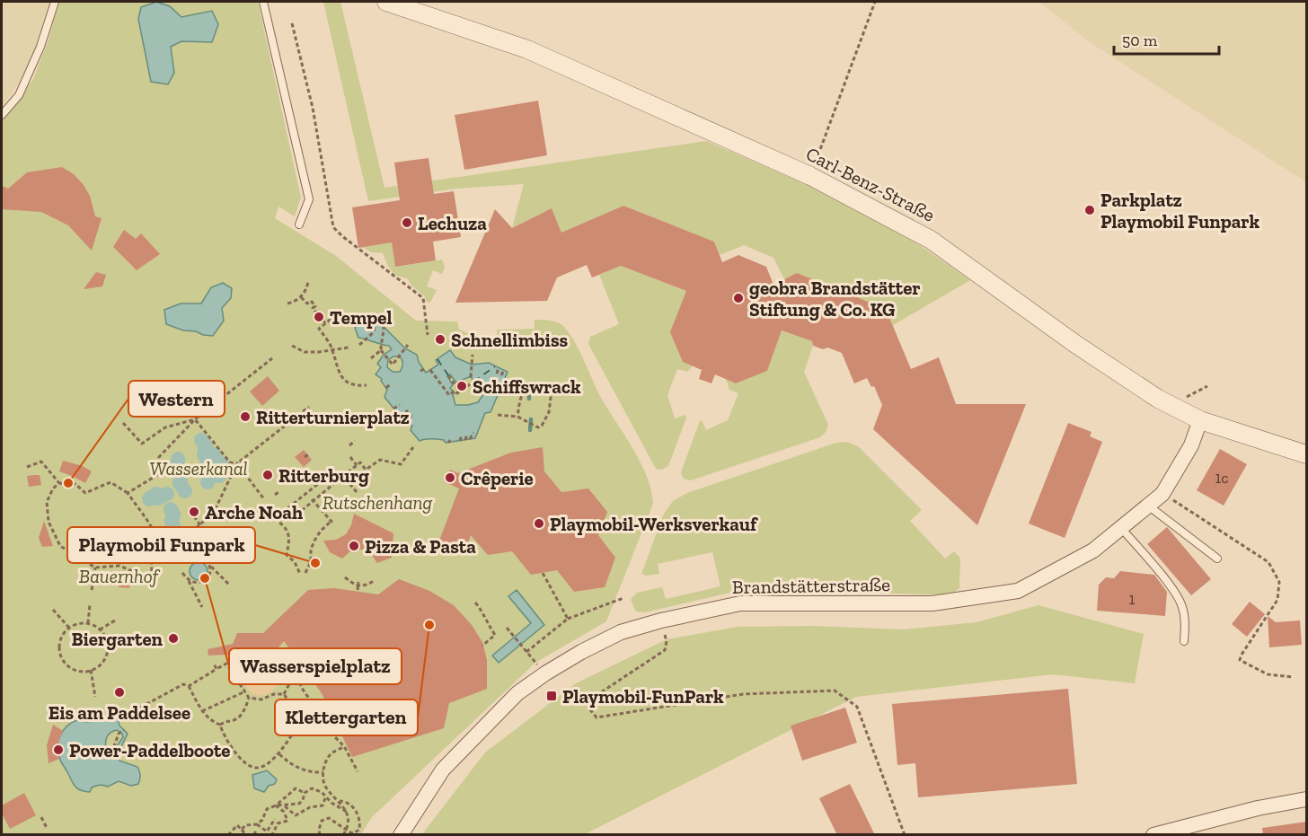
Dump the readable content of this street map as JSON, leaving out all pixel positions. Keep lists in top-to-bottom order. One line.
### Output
{"streets":{"street":["Carl-Benz-Straße","Brandstätterstraße"]},"crossings":[["Carl-Benz-Straße","Brandstätterstraße"]],"parks":["Wasserkanal","Rutschenhang","Bauernhof"],"places":{"other":["Parkplatz Playmobil Funpark","Lechuza","geobra Brandstätter Stiftung & Co. KG","Tempel","Schnellimbiss","Schiffswrack","Ritterturnierplatz","Ritterburg","Crêperie","Western","Arche Noah","Playmobil-Werksverkauf","Pizza & Pasta","Playmobil Funpark","Wasserspielplatz","Klettergarten","Biergarten","Eis am Paddelsee","Power-Paddelboote"],"transit":["Playmobil-FunPark"]},"house_numbers":["1c","1"],"scale_bar":"50 m"}
